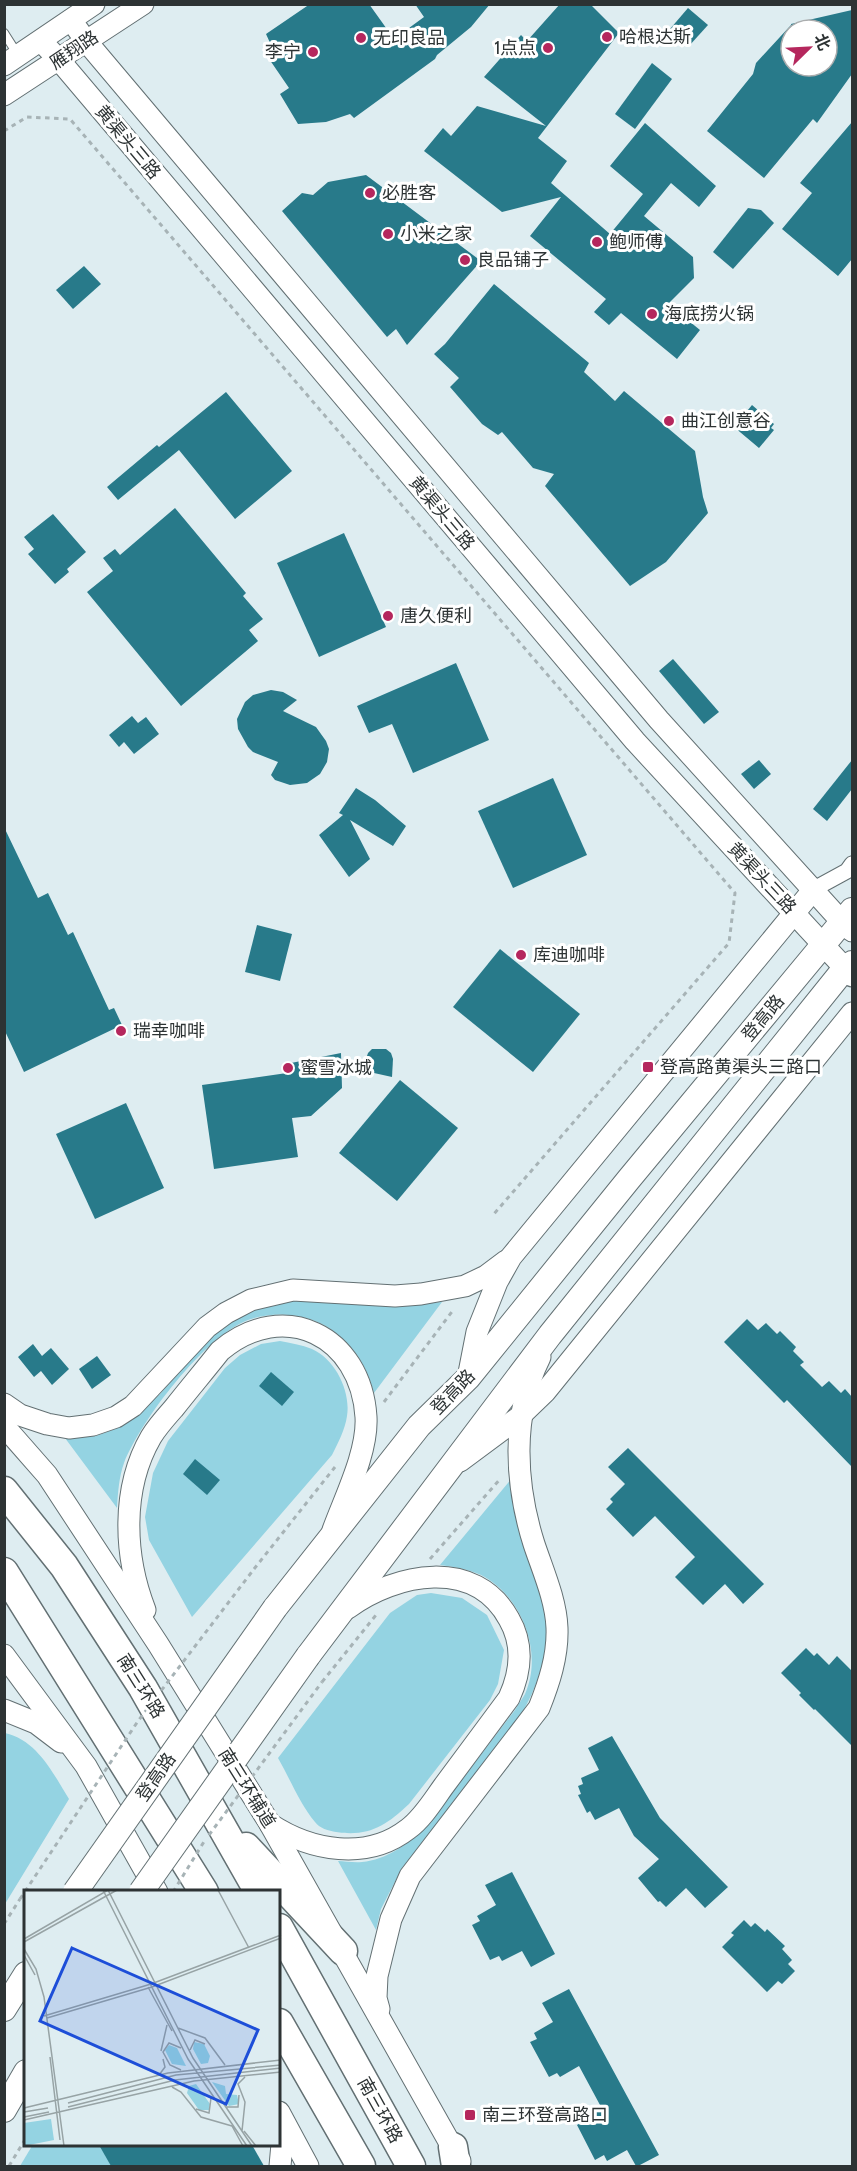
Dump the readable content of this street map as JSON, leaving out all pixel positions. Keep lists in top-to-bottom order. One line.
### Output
{"streets":{"highway":["南三环路"],"main road":["雁翔路","黄渠头三路","登高路","南三环辅道"]},"crossings":[["雁翔路","黄渠头三路"],["黄渠头三路","登高路"]],"places":{"other":["哈根达斯","无印良品","1点点","李宁","必胜客","小米之家","鲍师傅","良品铺子","海底捞火锅","曲江创意谷","唐久便利","库迪咖啡","瑞幸咖啡","蜜雪冰城"],"transit":["登高路黄渠头三路口","南三环登高路口"]},"north":"top right"}
